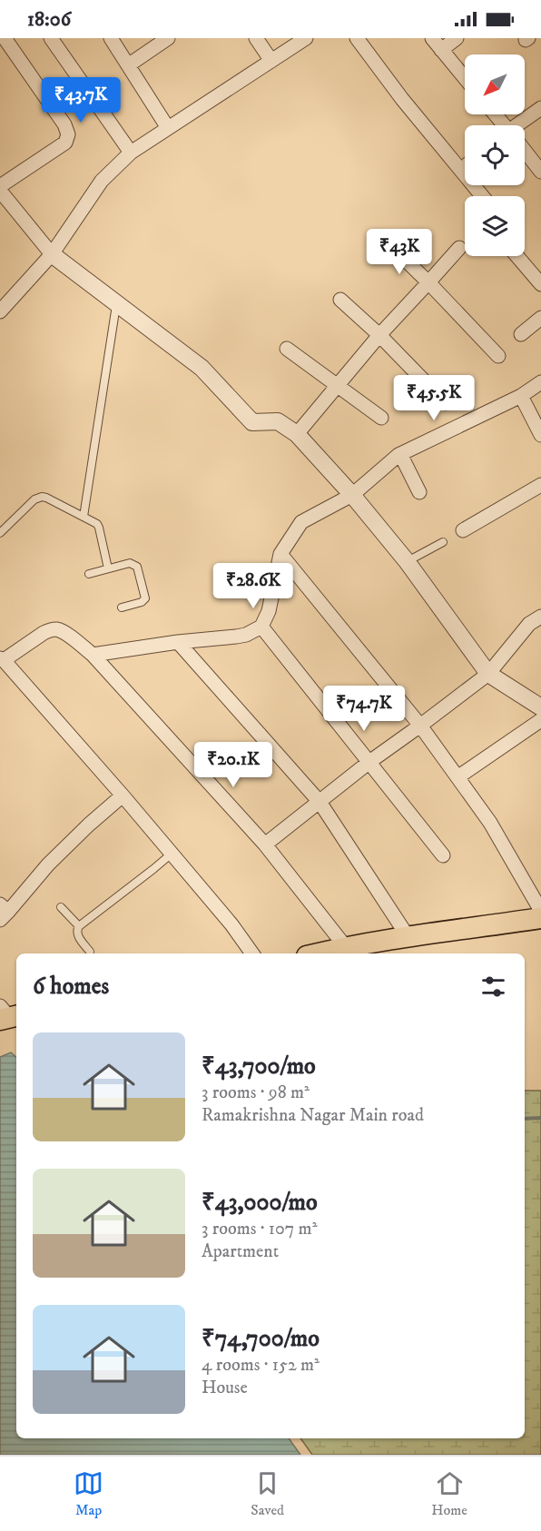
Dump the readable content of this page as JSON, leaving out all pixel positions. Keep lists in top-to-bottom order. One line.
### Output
{"north":"bottom left","page":{"status":"18:06","price":["₹43.7K","₹43K","₹45.5K","₹28.6K","₹74.7K","₹20.1K"],"heading":"6 homes","list":[{"name":"₹43,700/mo","note":"3 rooms · 98 m² · Ramakrishna Nagar Main road"},{"name":"₹43,000/mo","note":"3 rooms · 107 m² · Apartment"},{"name":"₹74,700/mo","note":"4 rooms · 152 m² · House"}],"tabs":["Map","Saved","Home"]}}
